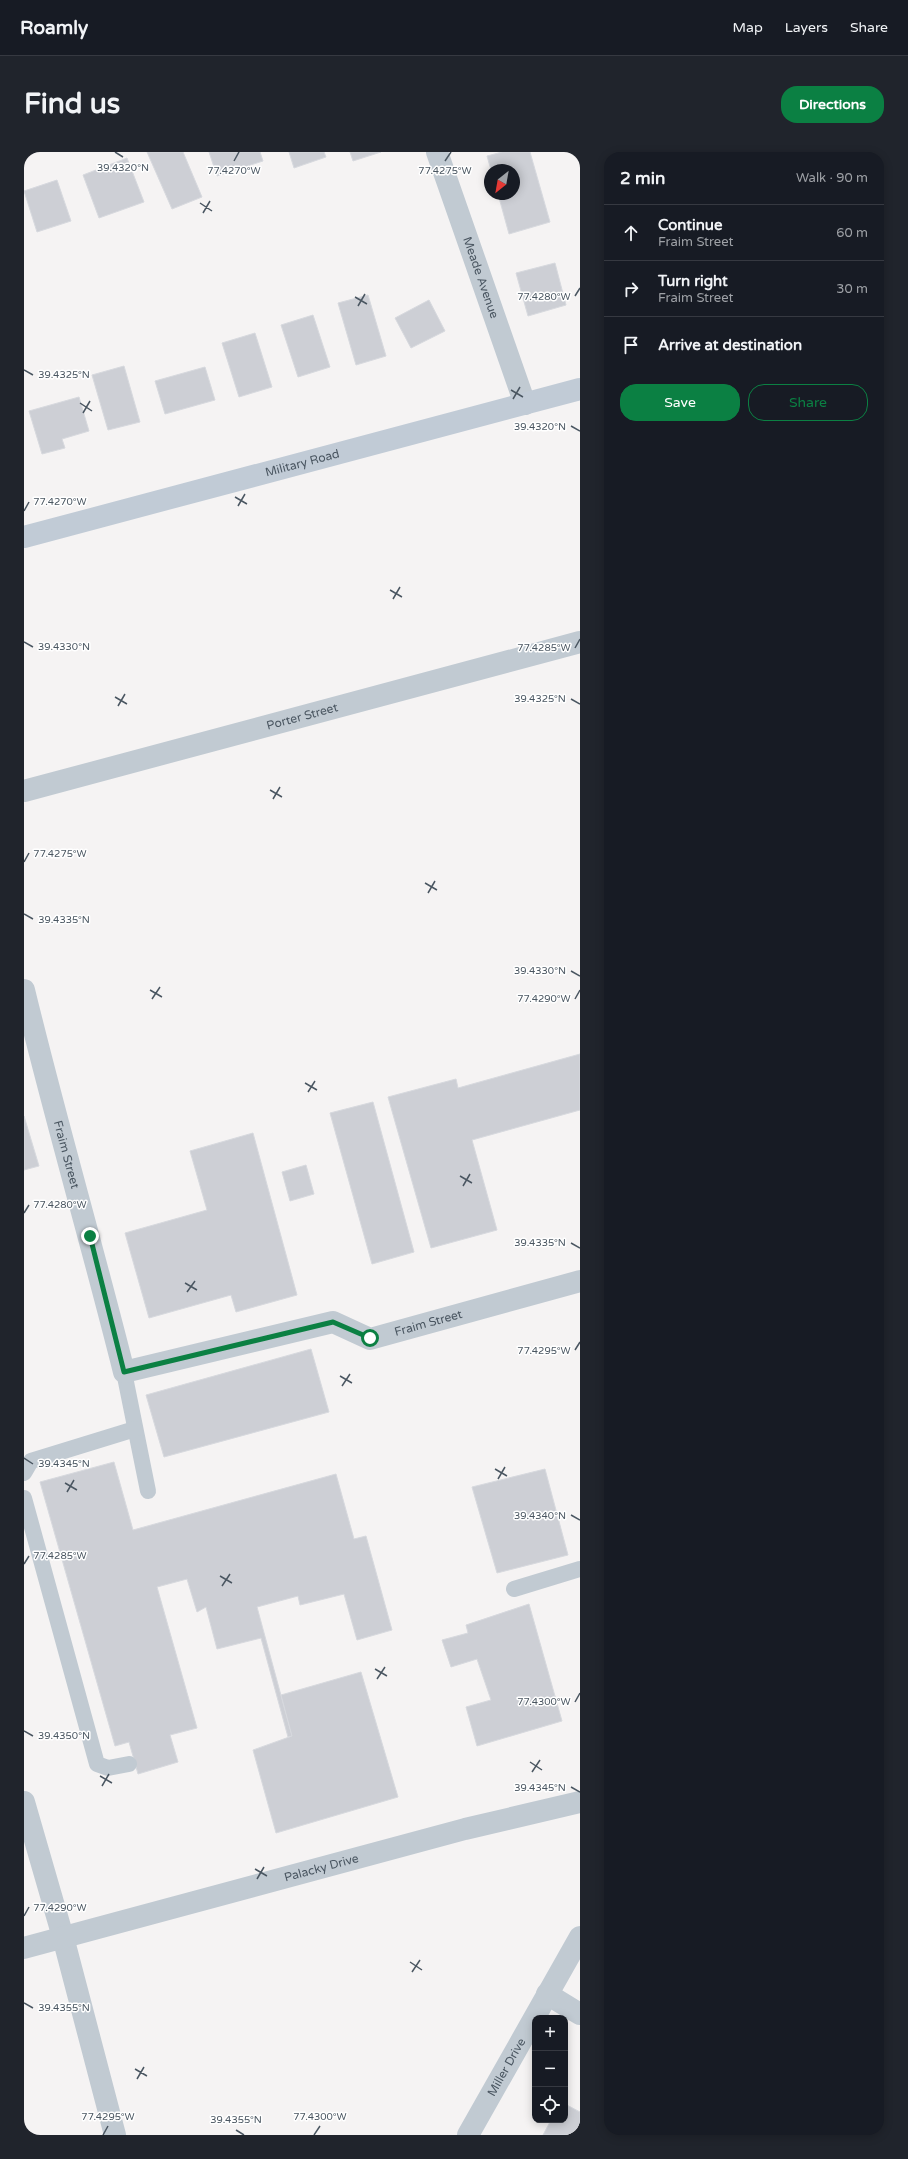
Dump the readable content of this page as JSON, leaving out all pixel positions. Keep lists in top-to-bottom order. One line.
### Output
{"streets":{"street":["Meade Avenue","Military Road","Porter Street","Fraim Street","Palacky Drive","Miller Drive"]},"crossings":[["Meade Avenue","Military Road"]],"north":"bottom left","page":{"header":"Roamly","nav":["Map","Layers","Share"],"buttons":["Directions",["Save","Share"]],"title":"Find us","heading":["2 min","Walk · 90 m"],"list":[["Continue","Fraim Street","60 m"],["Turn right","Fraim Street","30 m"],"Arrive at destination"],"map_buttons":["+","−"]},"coordinates":["39.4320°N","77.4270°W","77.4275°W","77.4280°W","39.4325°N","39.4330°N","77.4285°W","39.4335°N","77.4290°W","77.4295°W","39.4345°N","39.4340°N","77.4300°W","39.4350°N","39.4355°N"]}
